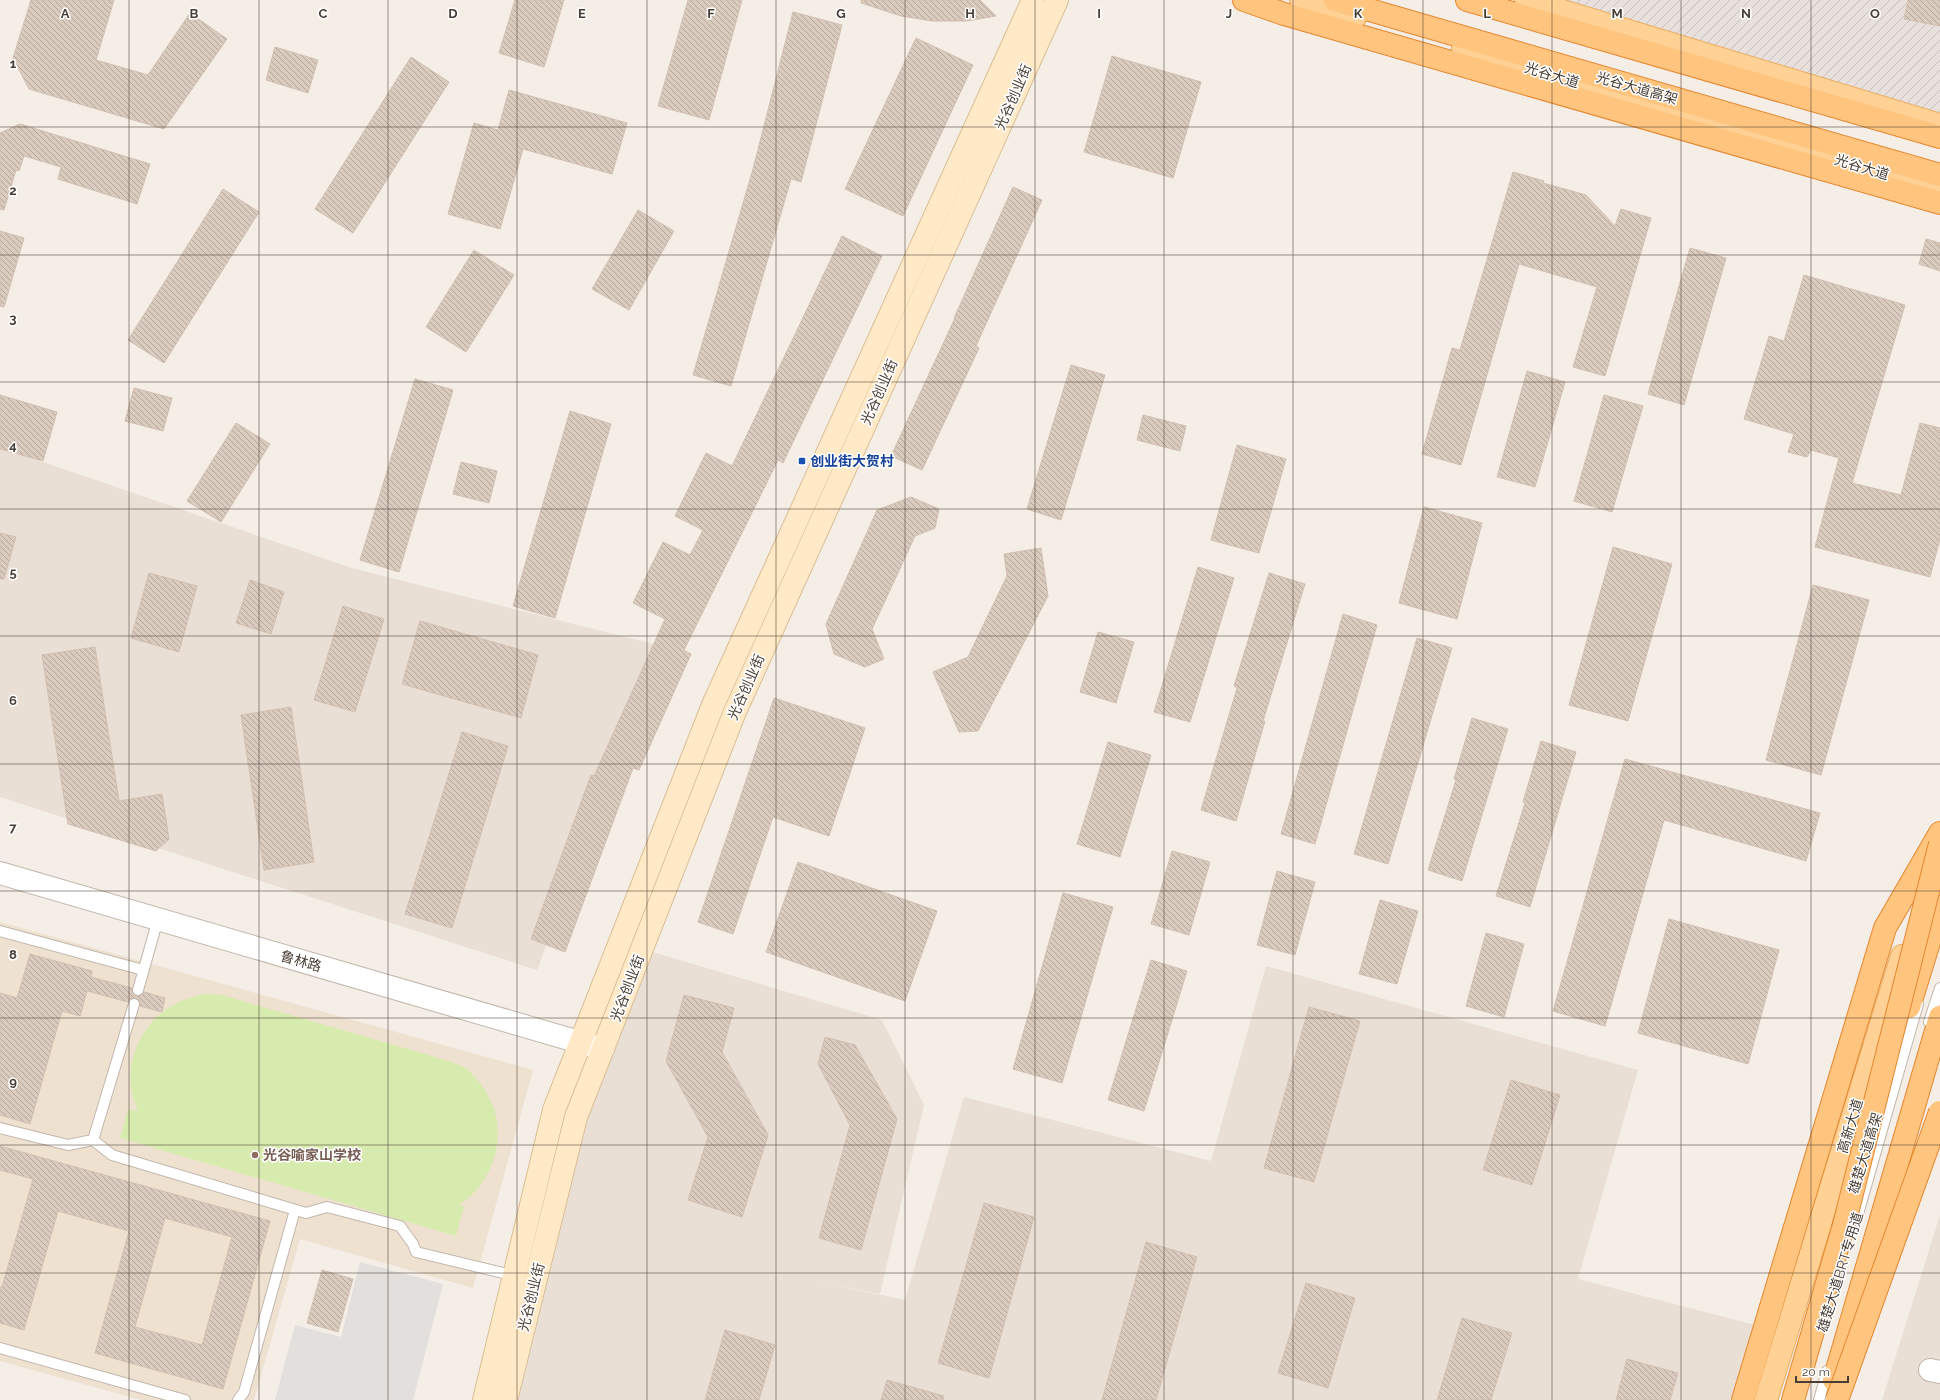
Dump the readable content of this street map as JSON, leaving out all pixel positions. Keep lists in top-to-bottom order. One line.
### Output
{"streets":{"highway":["光谷大道高架","雄楚大道高架"],"main road":["光谷大道","光谷创业街","高新大道"],"street":["鲁林路"],"lane":["雄楚大道BRT专用道"]},"crossings":[["光谷创业街","鲁林路"]],"places":{"transit":["创业街大贺村"],"other":["光谷喻家山学校"]},"scale_bar":"20 m","grid":{"columns":["A","B","C","D","E","F","G","H","I","J","K","L","M","N","O"],"rows":["1","2","3","4","5","6","7","8","9"]}}
